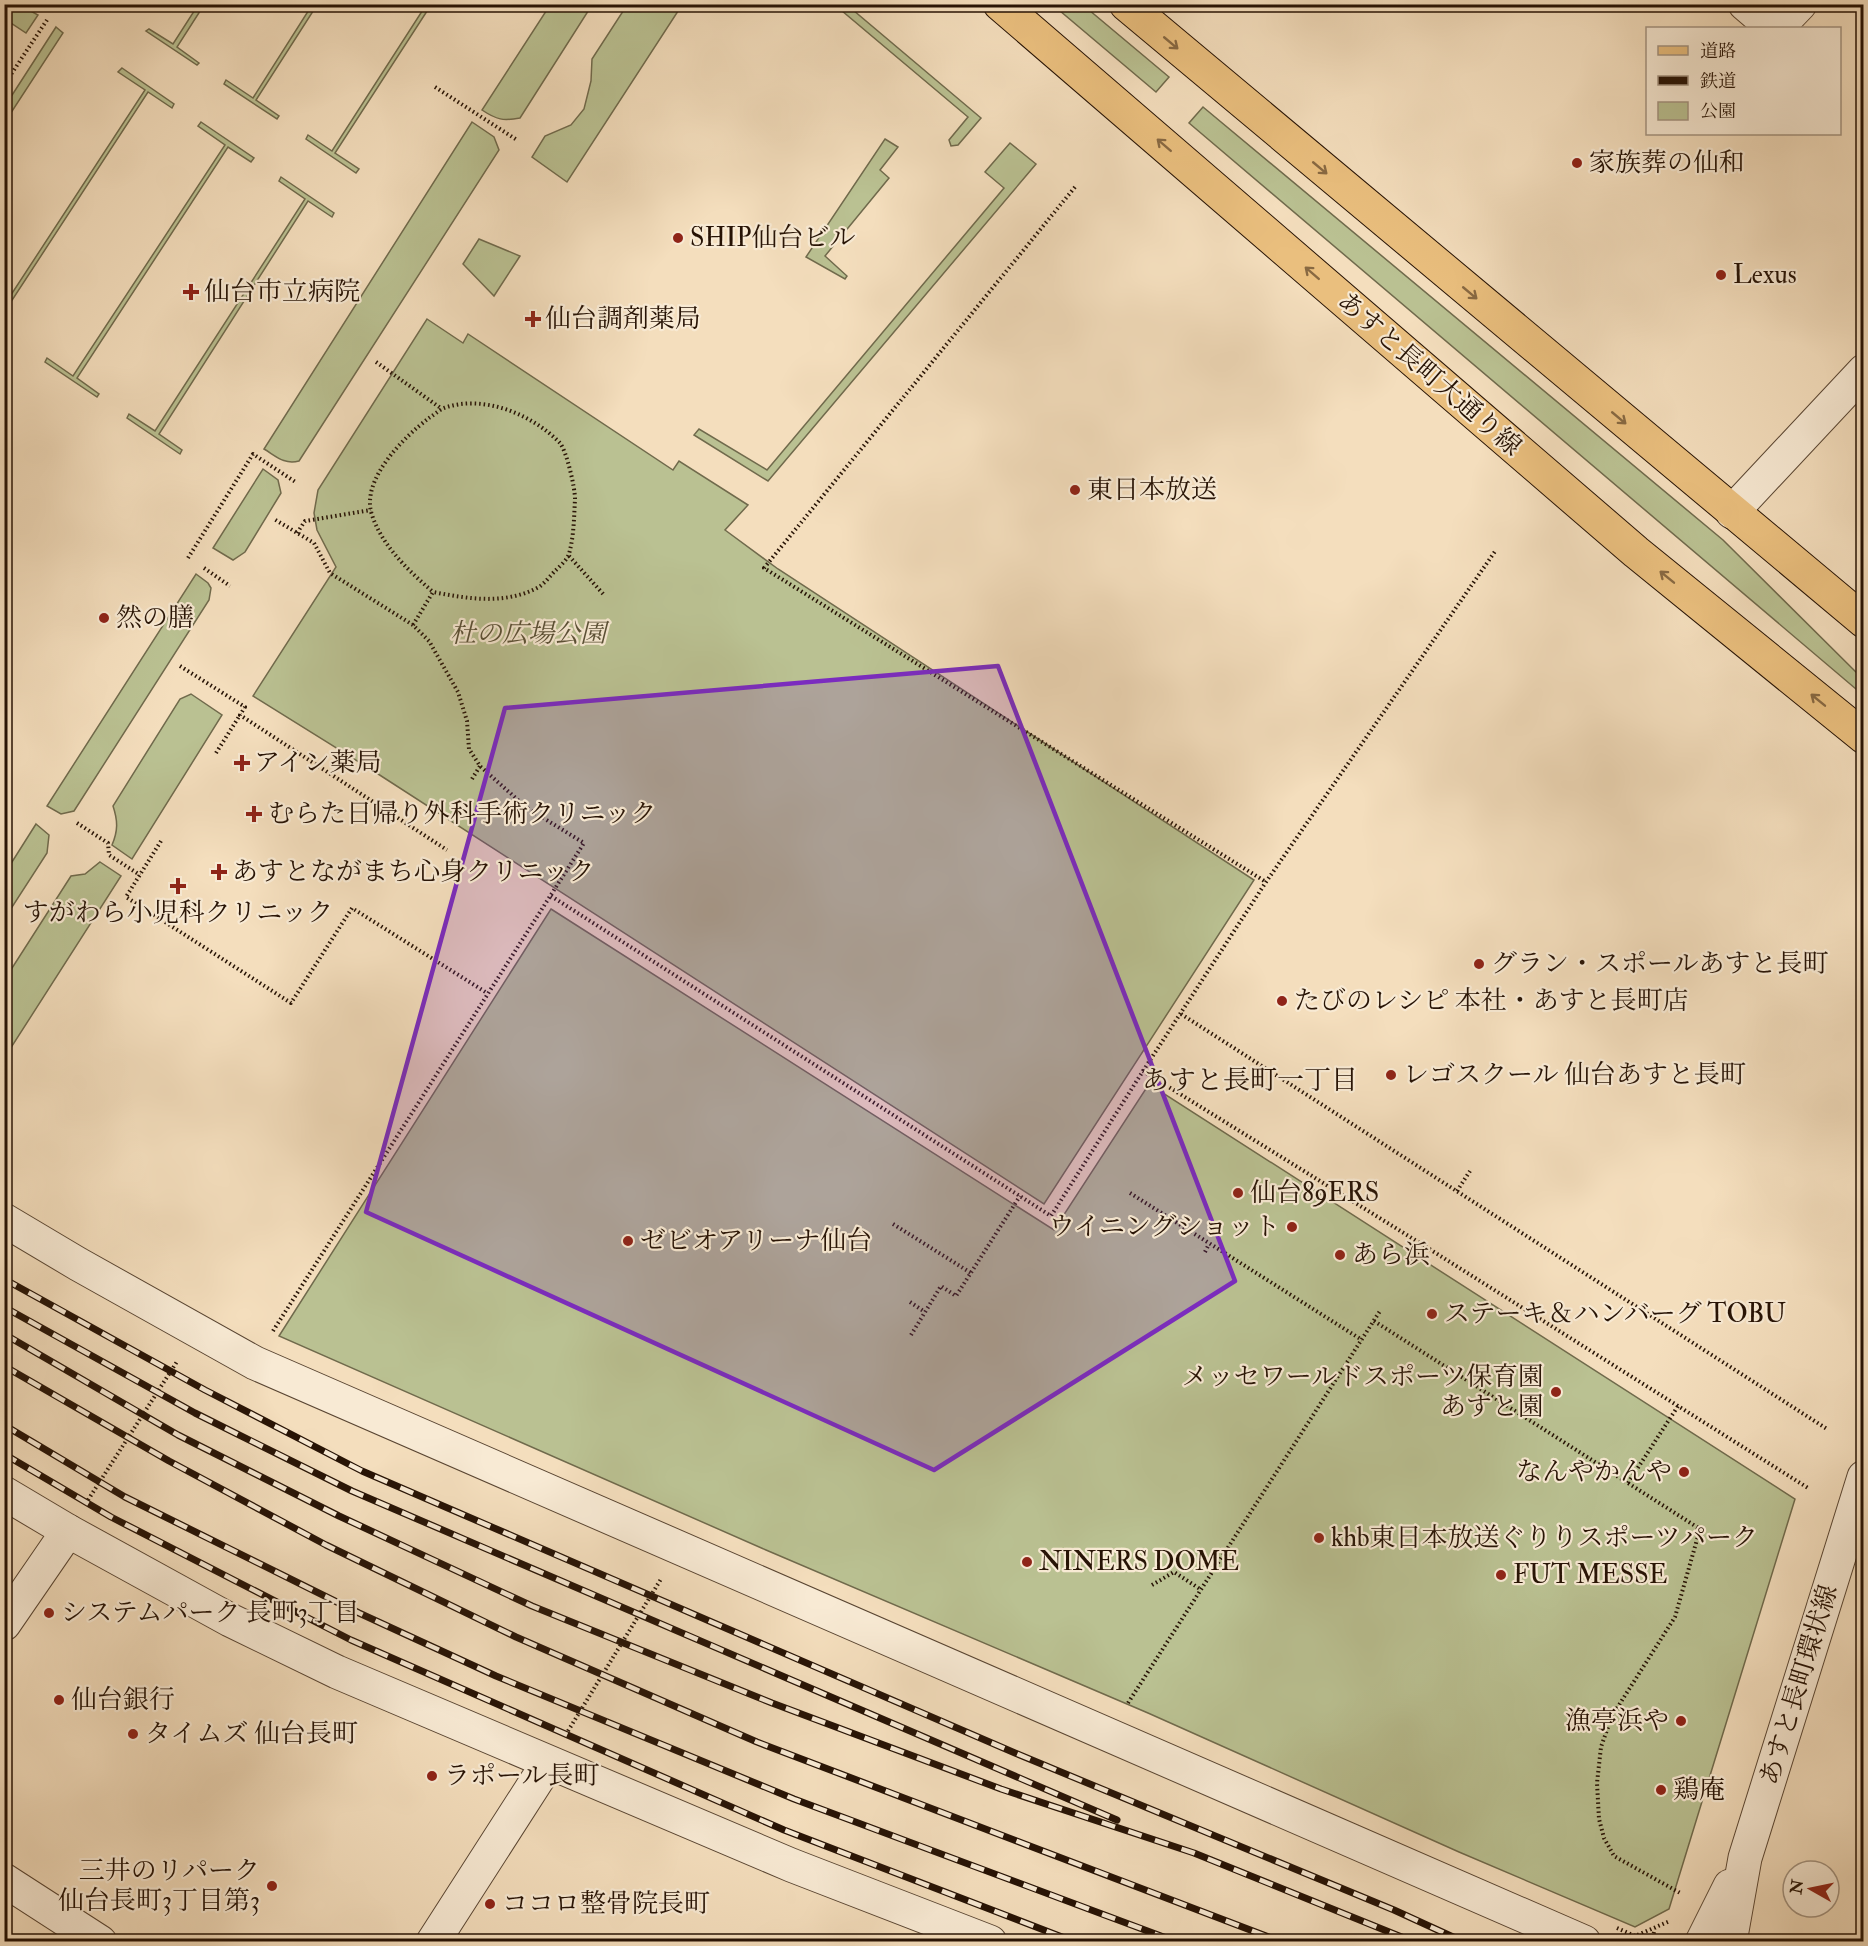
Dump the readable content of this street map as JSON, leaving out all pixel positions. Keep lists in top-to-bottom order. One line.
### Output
{"streets":{"main road":["あすと長町大通り線"],"street":["あすと長町環状線"]},"districts":["あすと長町一丁目"],"parks":["杜の広場公園"],"places":{"other":["家族葬の仙和","SHIP仙台ビル","Lexus","東日本放送","然の膳","グラン・スポールあすと長町","たびのレシピ 本社・あすと長町店","レゴスクール 仙台あすと長町","仙台89ERS","ウイニングショット","ゼビオアリーナ仙台","あら浜","ステーキ＆ハンバーグ TOBU","メッセワールドスポーツ保育園 あすと園","なんやかんや","khb東日本放送ぐりりスポーツパーク","NINERS DOME","FUT MESSE","システムパーク 長町3丁目","仙台銀行","漁亭浜や","タイムズ 仙台長町","ラポール長町","鶏庵","三井のリパーク 仙台長町3丁目第3","ココロ整骨院長町"],"health":["仙台市立病院","仙台調剤薬局","アイン薬局","むらた日帰り外科手術クリニック","あすとながまち心身クリニック","すがわら小児科クリニック"]},"legend":["道路","鉄道","公園"],"north":"left"}
